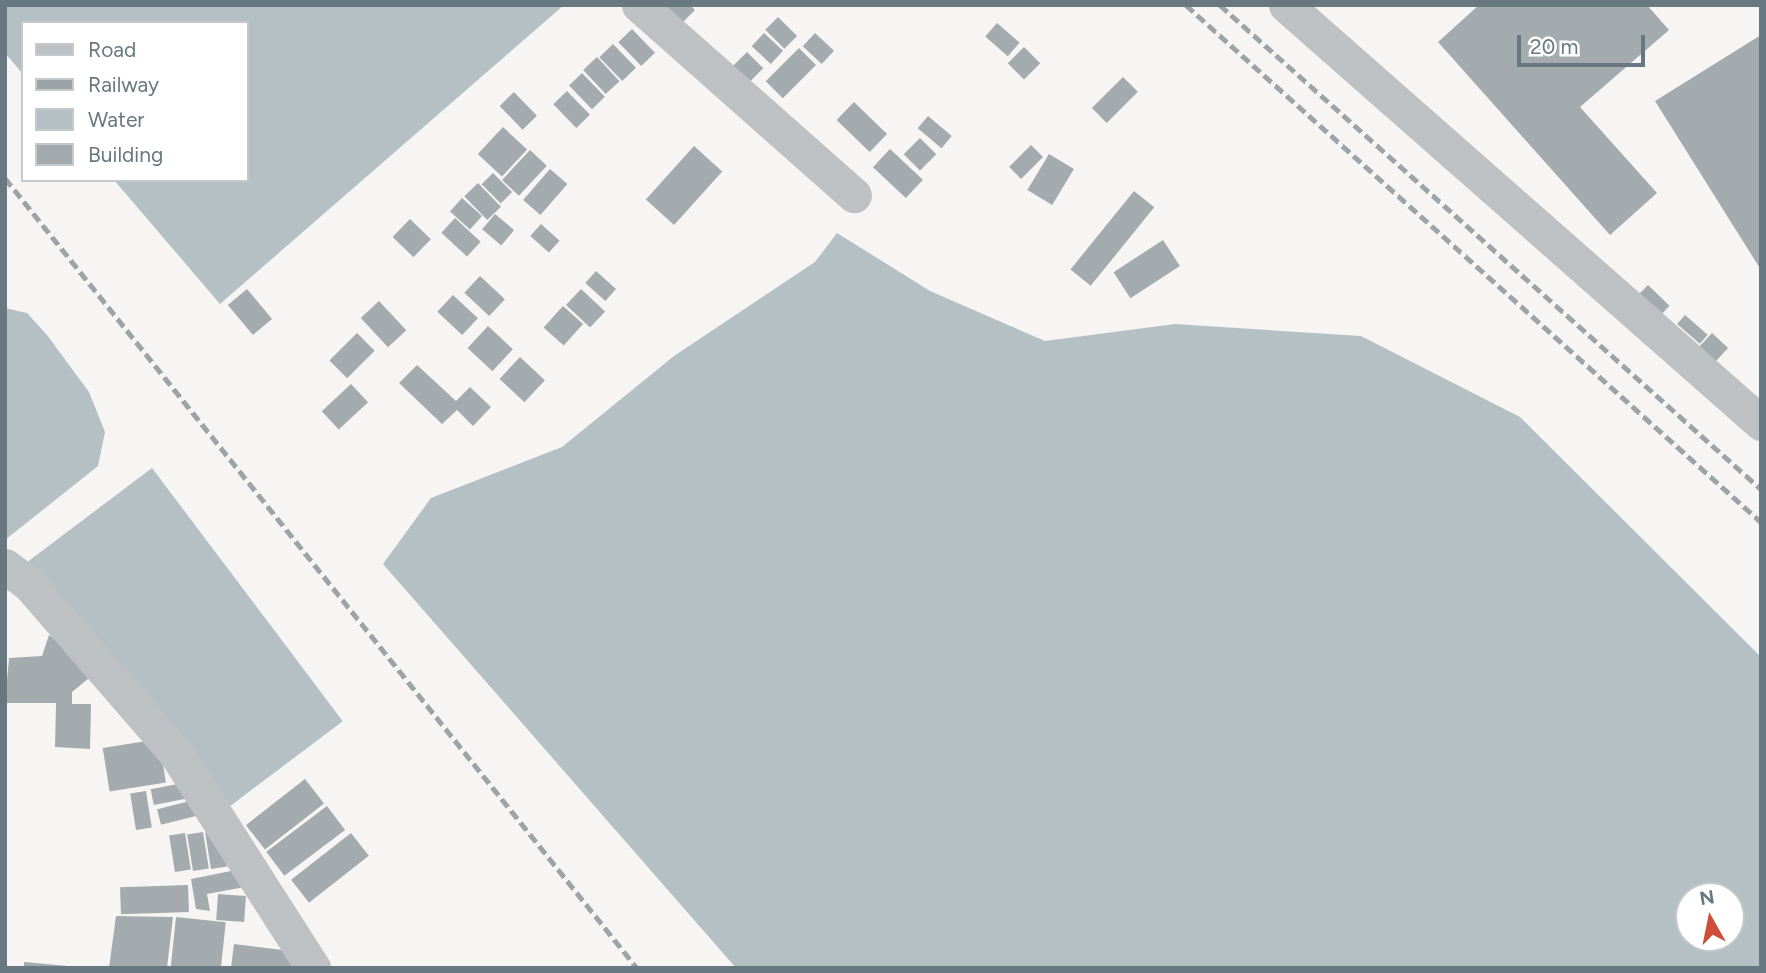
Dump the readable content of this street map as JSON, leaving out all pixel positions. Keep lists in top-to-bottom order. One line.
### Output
{"legend":["Road","Railway","Water","Building"],"scale_bar":"20 m","north":"top"}
